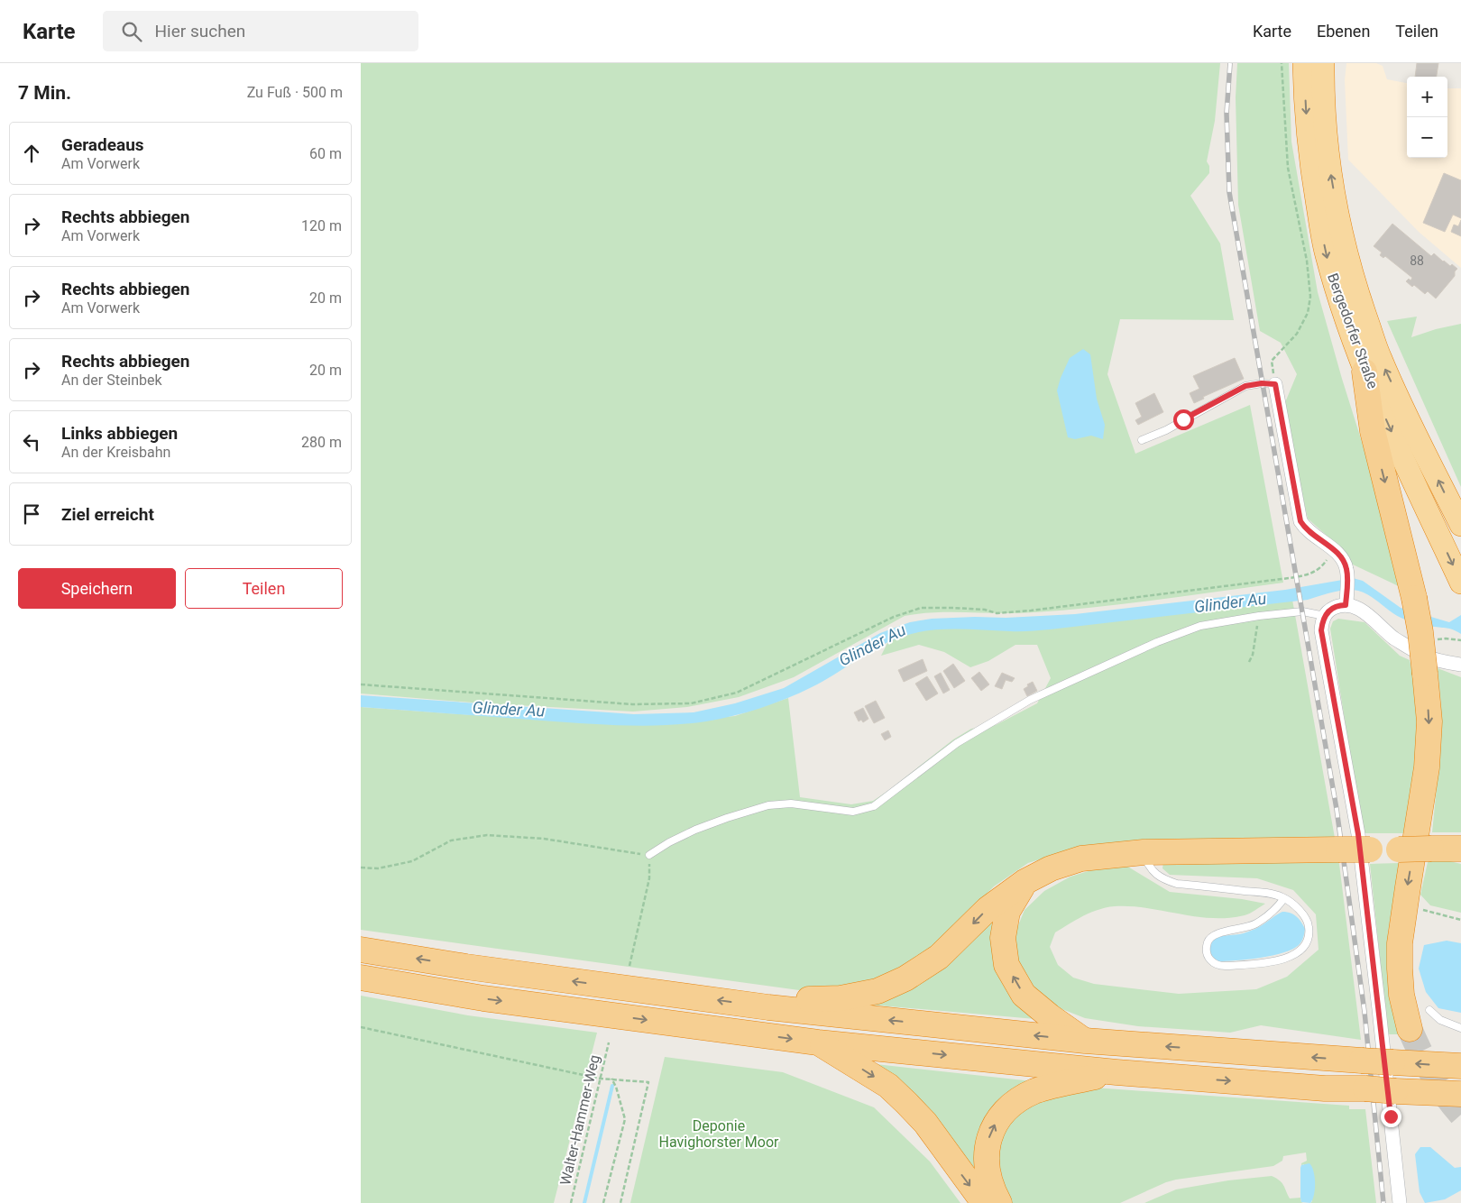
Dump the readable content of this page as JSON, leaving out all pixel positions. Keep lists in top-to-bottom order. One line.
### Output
{"streets":{"highway":["Bergedorfer Straße"],"path":["Walter-Hammer-Weg"]},"water":["Glinder Au"],"parks":["Deponie Havighorster Moor"],"house_numbers":["88"],"page":{"header":"Karte","search":"Hier suchen","nav":["Karte","Ebenen","Teilen"],"heading":["7 Min.","Zu Fuß · 500 m"],"map_buttons":["+","−"],"list":[["Geradeaus","Am Vorwerk","60 m"],["Rechts abbiegen","Am Vorwerk","120 m"],["Rechts abbiegen","Am Vorwerk","20 m"],["Rechts abbiegen","An der Steinbek","20 m"],["Links abbiegen","An der Kreisbahn","280 m"],"Ziel erreicht"],"buttons":["Speichern","Teilen"]}}
